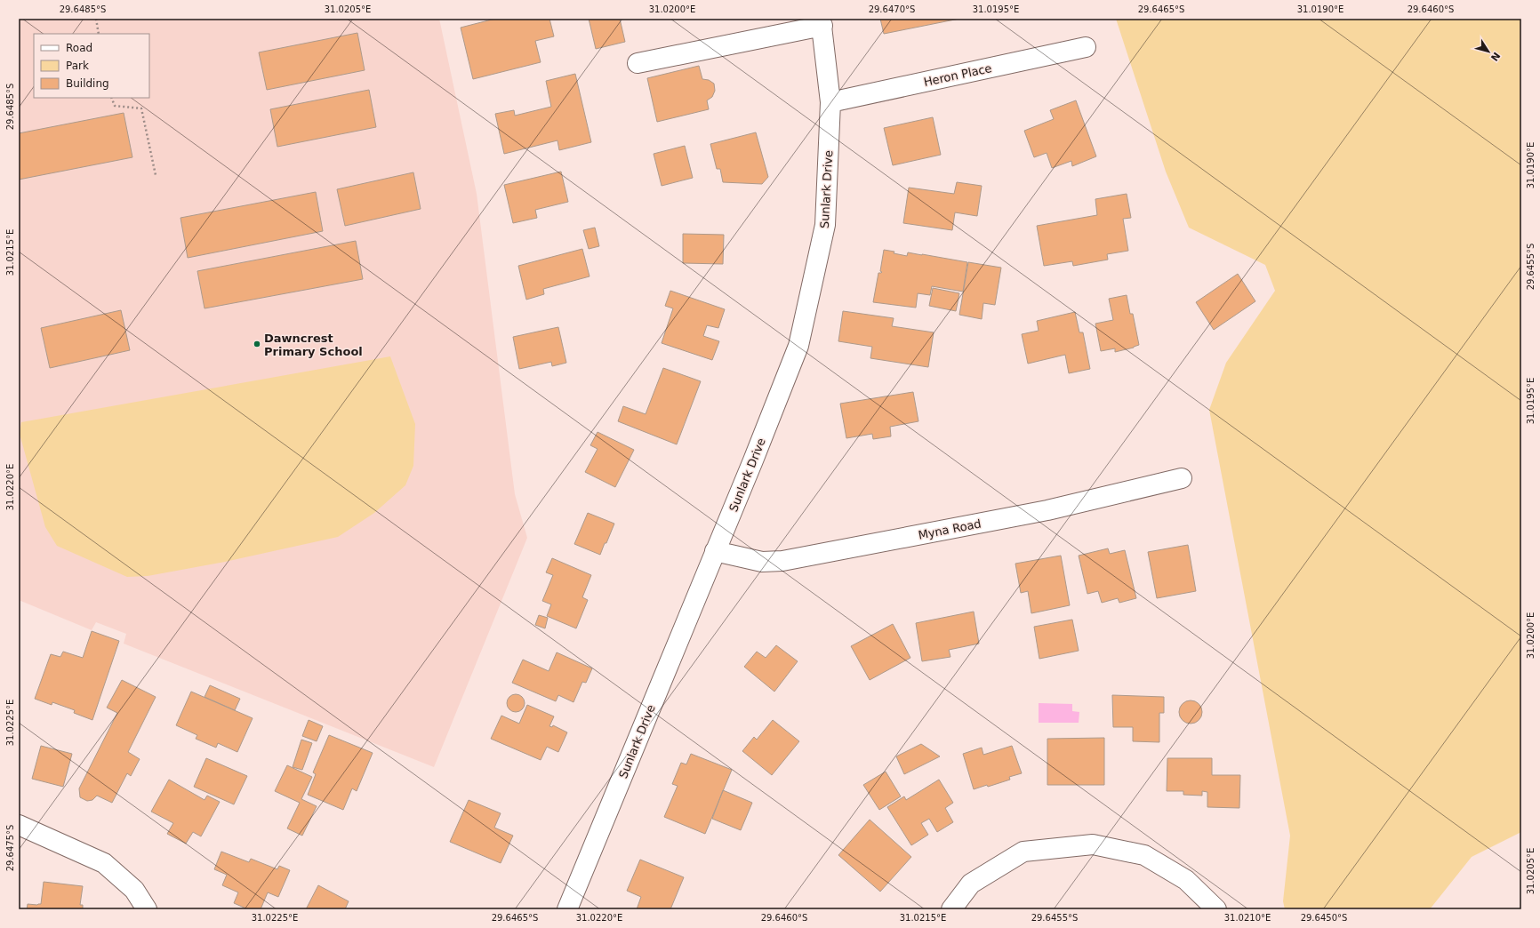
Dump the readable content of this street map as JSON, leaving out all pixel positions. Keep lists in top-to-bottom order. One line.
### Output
{"streets":{"street":["Heron Place","Sunlark Drive","Myna Road"]},"crossings":[["Heron Place","Sunlark Drive"],["Sunlark Drive","Myna Road"]],"places":["Dawncrest Primary School"],"legend":["Road","Park","Building"],"north":"bottom right","coordinates":["29.6485°S","31.0205°E","31.0200°E","29.6470°S","31.0195°E","29.6465°S","31.0190°E","29.6460°S","31.0215°E","29.6455°S","31.0220°E","31.0225°E","29.6475°S","31.0210°E","29.6450°S"]}
